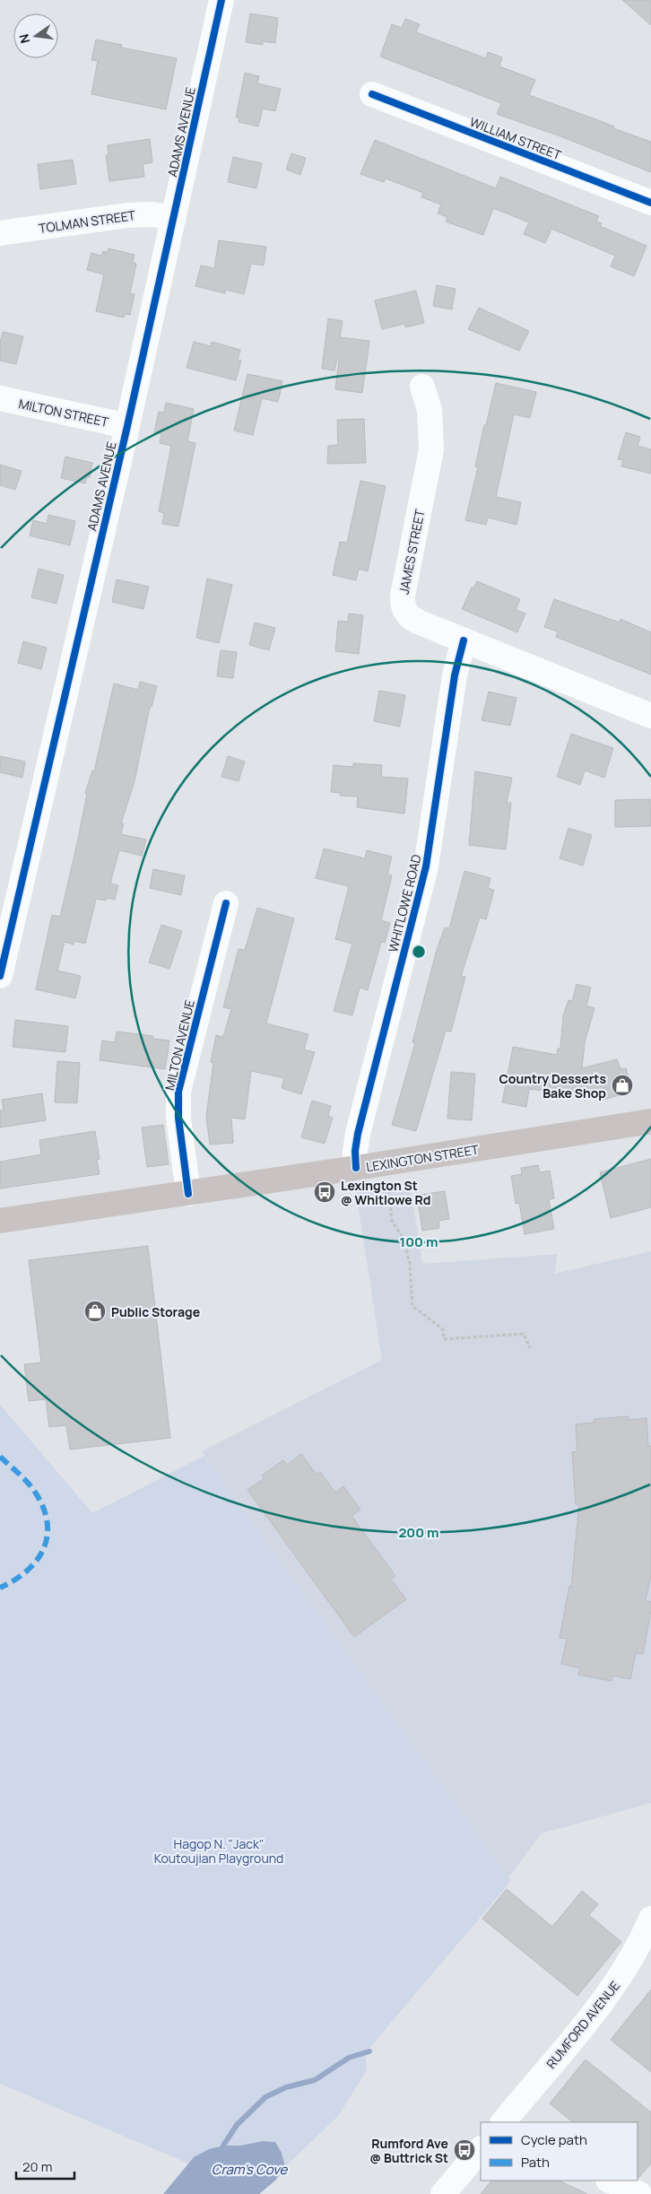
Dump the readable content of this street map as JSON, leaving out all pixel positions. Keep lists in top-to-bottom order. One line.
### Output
{"streets":{"main road":["LEXINGTON STREET"],"street":["ADAMS AVENUE","WILLIAM STREET","TOLMAN STREET","MILTON STREET","JAMES STREET","WHITLOWE ROAD","MILTON AVENUE","RUMFORD AVENUE"]},"crossings":[["ADAMS AVENUE","TOLMAN STREET"],["ADAMS AVENUE","MILTON STREET"],["JAMES STREET","WHITLOWE ROAD"],["WHITLOWE ROAD","LEXINGTON STREET"],["MILTON AVENUE","LEXINGTON STREET"]],"water":["Cram's Cove"],"parks":["Hagop N. \"Jack\" Koutoujian Playground"],"places":{"shop":["Country Desserts Bake Shop","Public Storage"],"bus stop":["Lexington St @ Whitlowe Rd","Rumford Ave @ Buttrick St"]},"legend":["Cycle path","Path"],"scale_bar":"20 m","north":"left","rings":["100 m","200 m"]}
